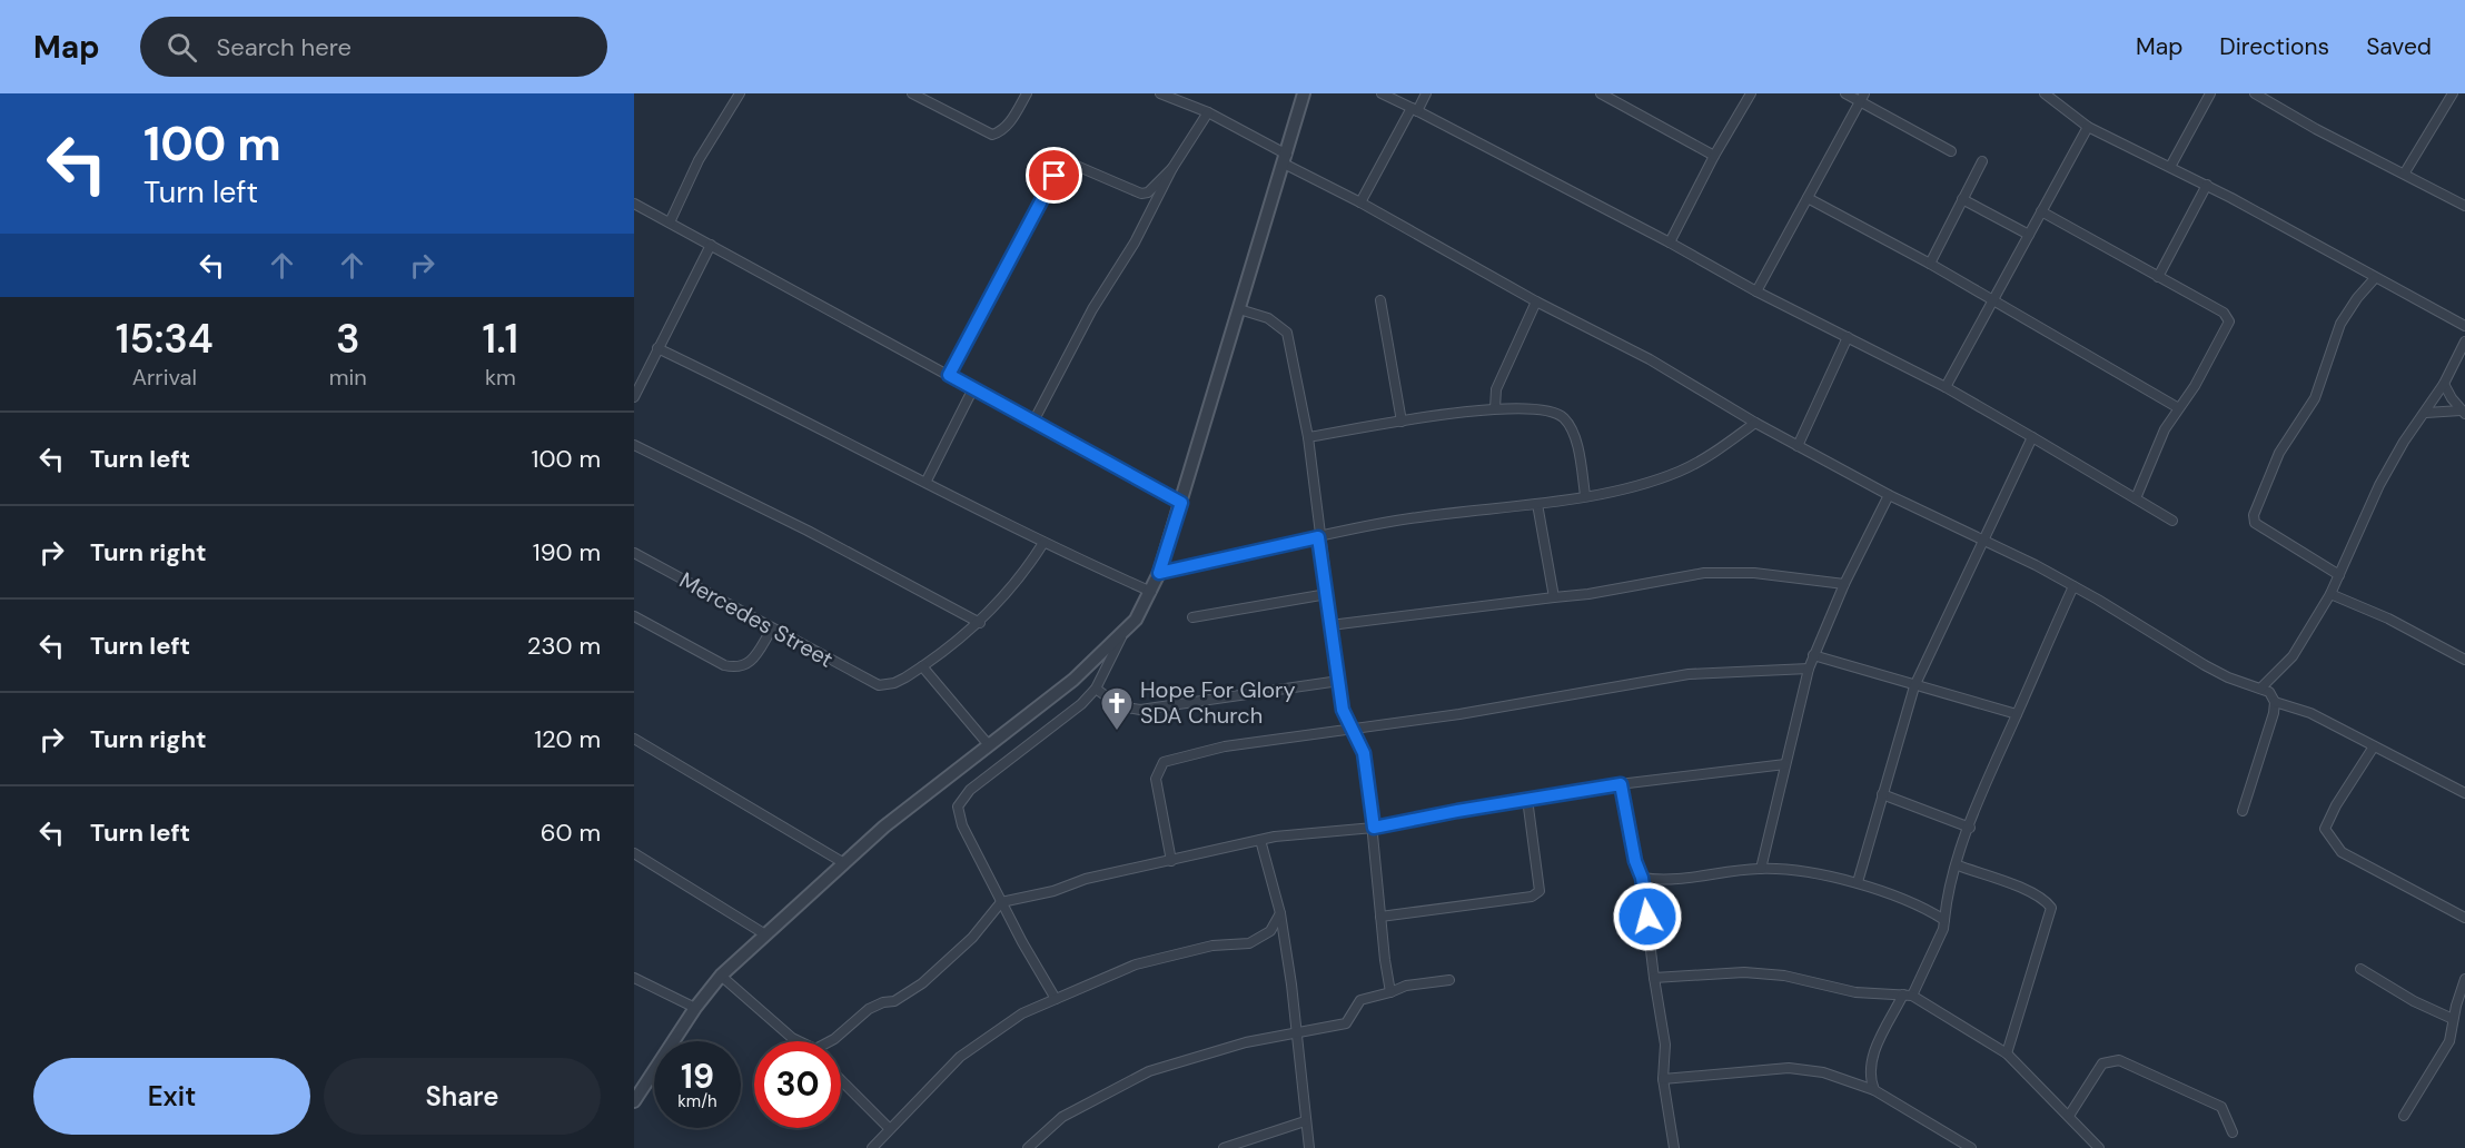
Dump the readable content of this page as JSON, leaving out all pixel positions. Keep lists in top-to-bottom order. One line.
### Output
{"streets":{"street":["Mercedes Street"]},"places":{"church":["Hope For Glory SDA Church"]},"page":{"header":"Map","search":"Search here","nav":["Map","Directions","Saved"],"turn":["100 m","Turn left"],"eta":["15:34","Arrival","3","min","1.1","km"],"list":[{"name":"Turn left","value":"100 m"},{"name":"Turn right","value":"190 m"},{"name":"Turn left","value":"230 m"},{"name":"Turn right","value":"120 m"},{"name":"Turn left","value":"60 m"}],"speed":"19 km/h","limit":"30","buttons":["Exit","Share"]}}
